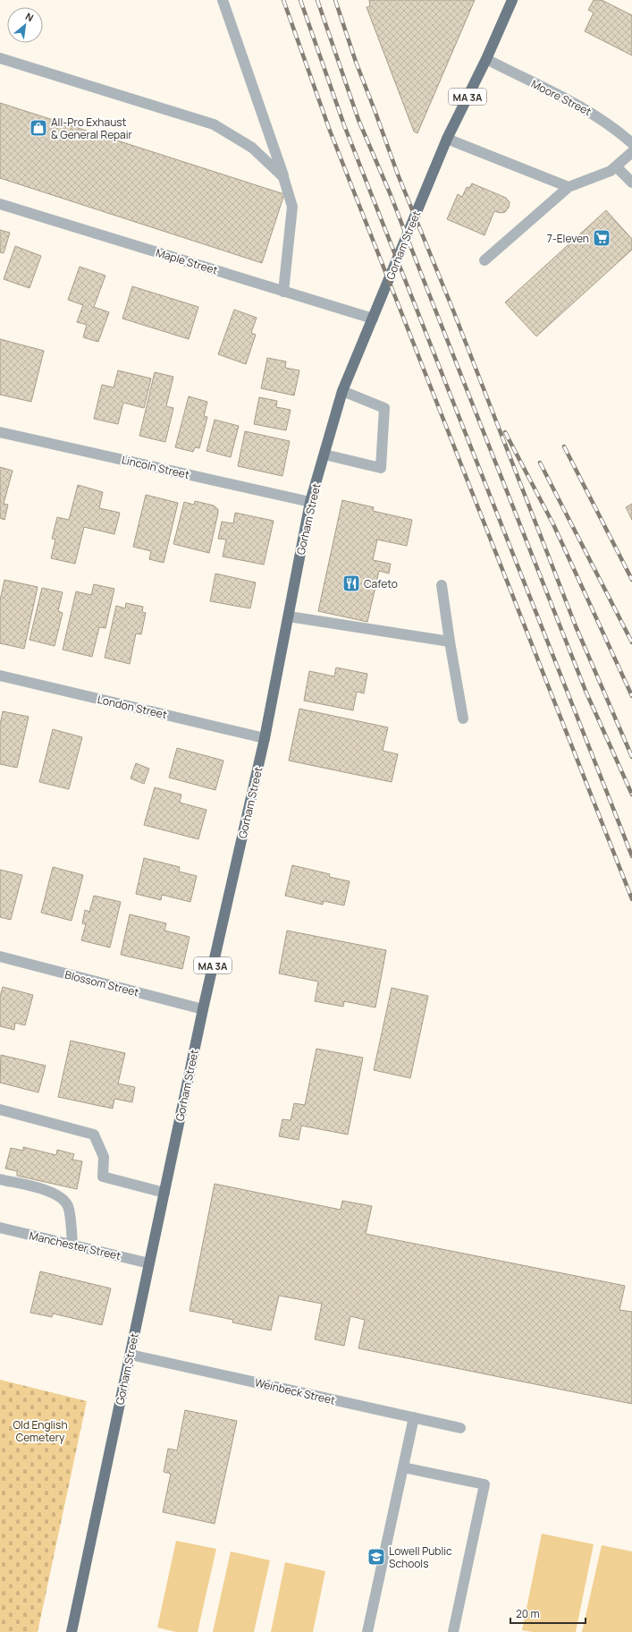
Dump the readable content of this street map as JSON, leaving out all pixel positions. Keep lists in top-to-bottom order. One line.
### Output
{"streets":{"main road":["MA 3A","Gorham Street"],"street":["Moore Street","Maple Street","Lincoln Street","London Street","Blossom Street","Manchester Street","Weinbeck Street"]},"crossings":[["Moore Street","Gorham Street"],["Gorham Street","Maple Street"],["Gorham Street","Lincoln Street"],["Gorham Street","London Street"],["Gorham Street","Blossom Street"],["Gorham Street","Manchester Street"],["Gorham Street","Weinbeck Street"]],"parks":["Old English Cemetery"],"places":{"shop":["All-Pro Exhaust & General Repair"],"supermarket":["7-Eleven"],"restaurant":["Cafeto"],"school or university":["Lowell Public Schools"]},"scale_bar":"20 m","north":"top right"}
